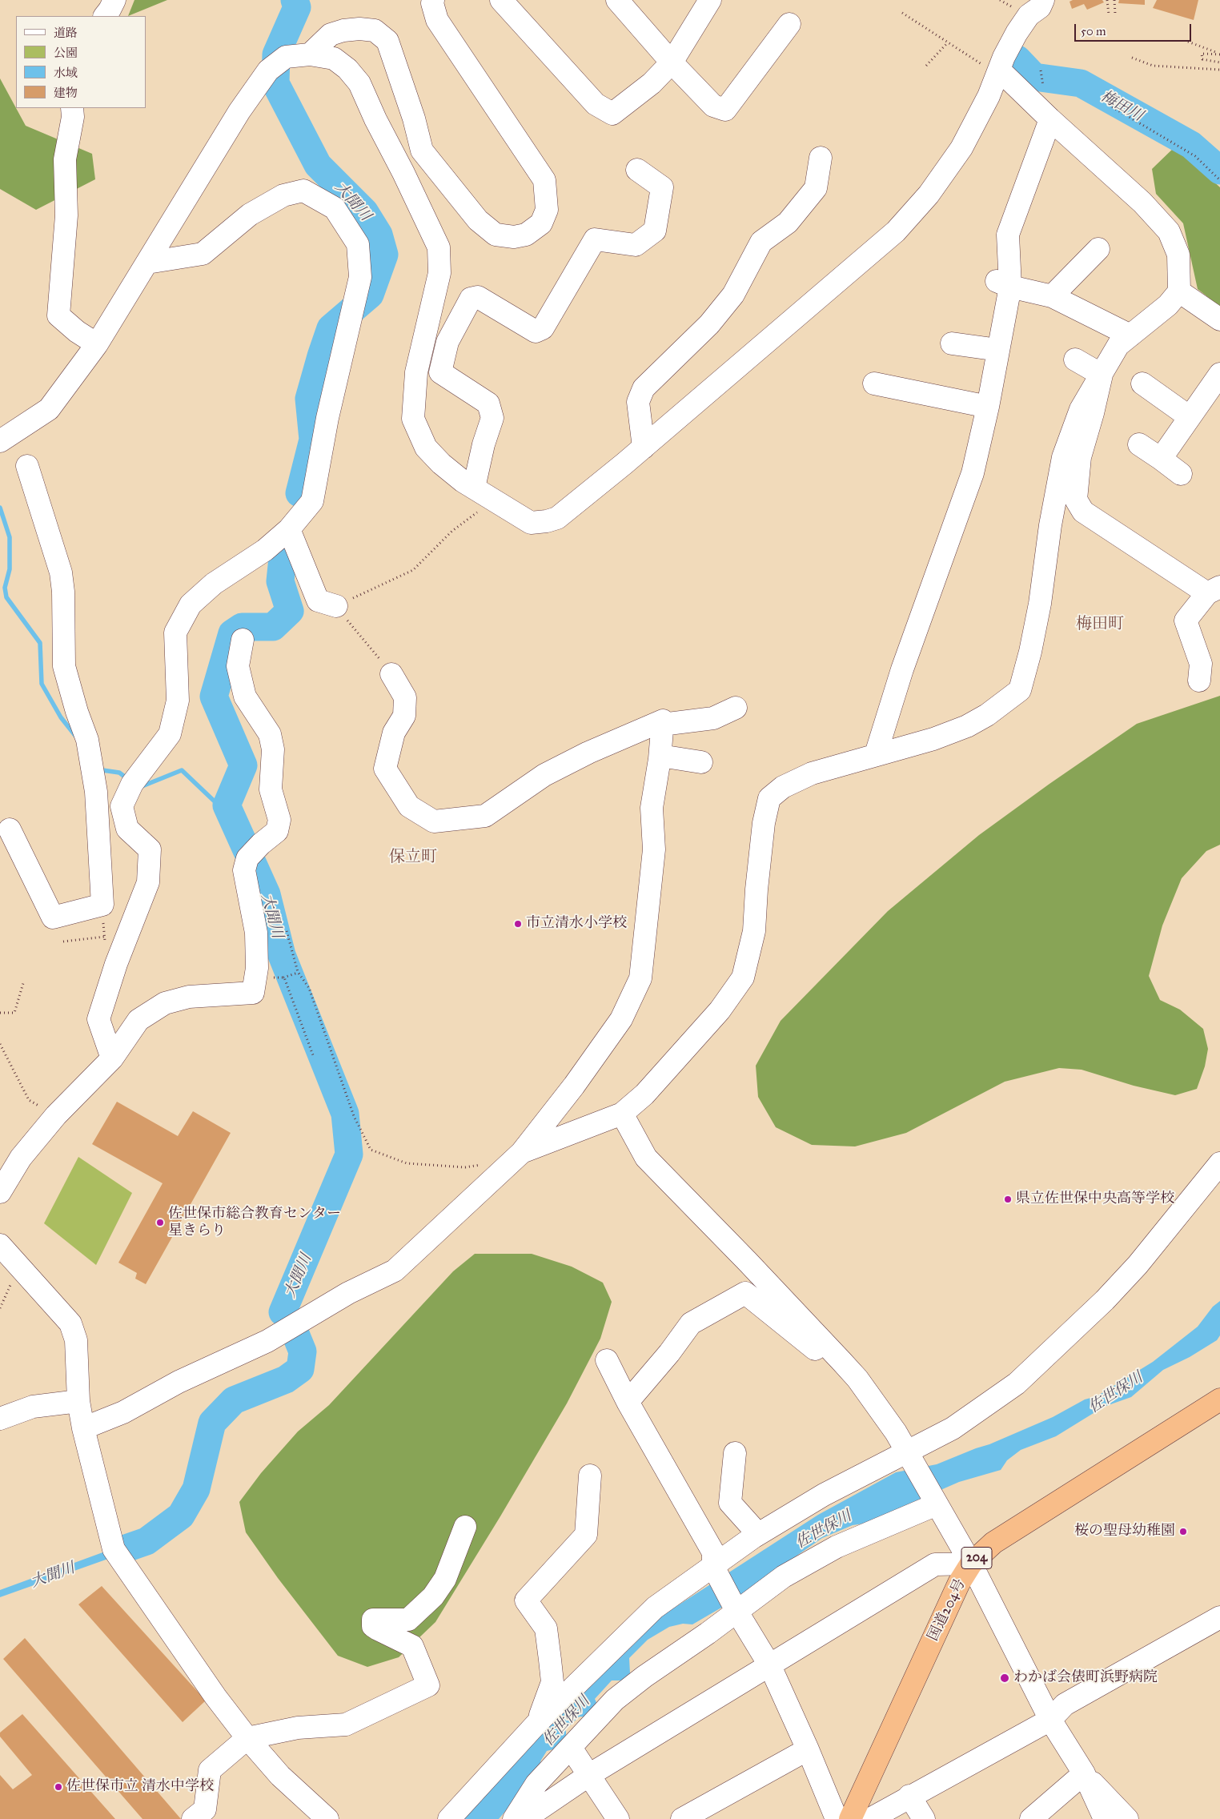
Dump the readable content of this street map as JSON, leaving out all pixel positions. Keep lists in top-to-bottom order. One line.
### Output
{"streets":{"highway":["204","国道204号"]},"districts":["梅田町","保立町"],"water":["梅田川","大聞川","佐世保川"],"places":["市立清水小学校","県立佐世保中央高等学校","佐世保市総合教育センター 星きらり","桜の聖母幼稚園","わかば会俵町浜野病院","佐世保市立 清水中学校"],"legend":["道路","公園","水域","建物"],"scale_bar":"50 m"}
